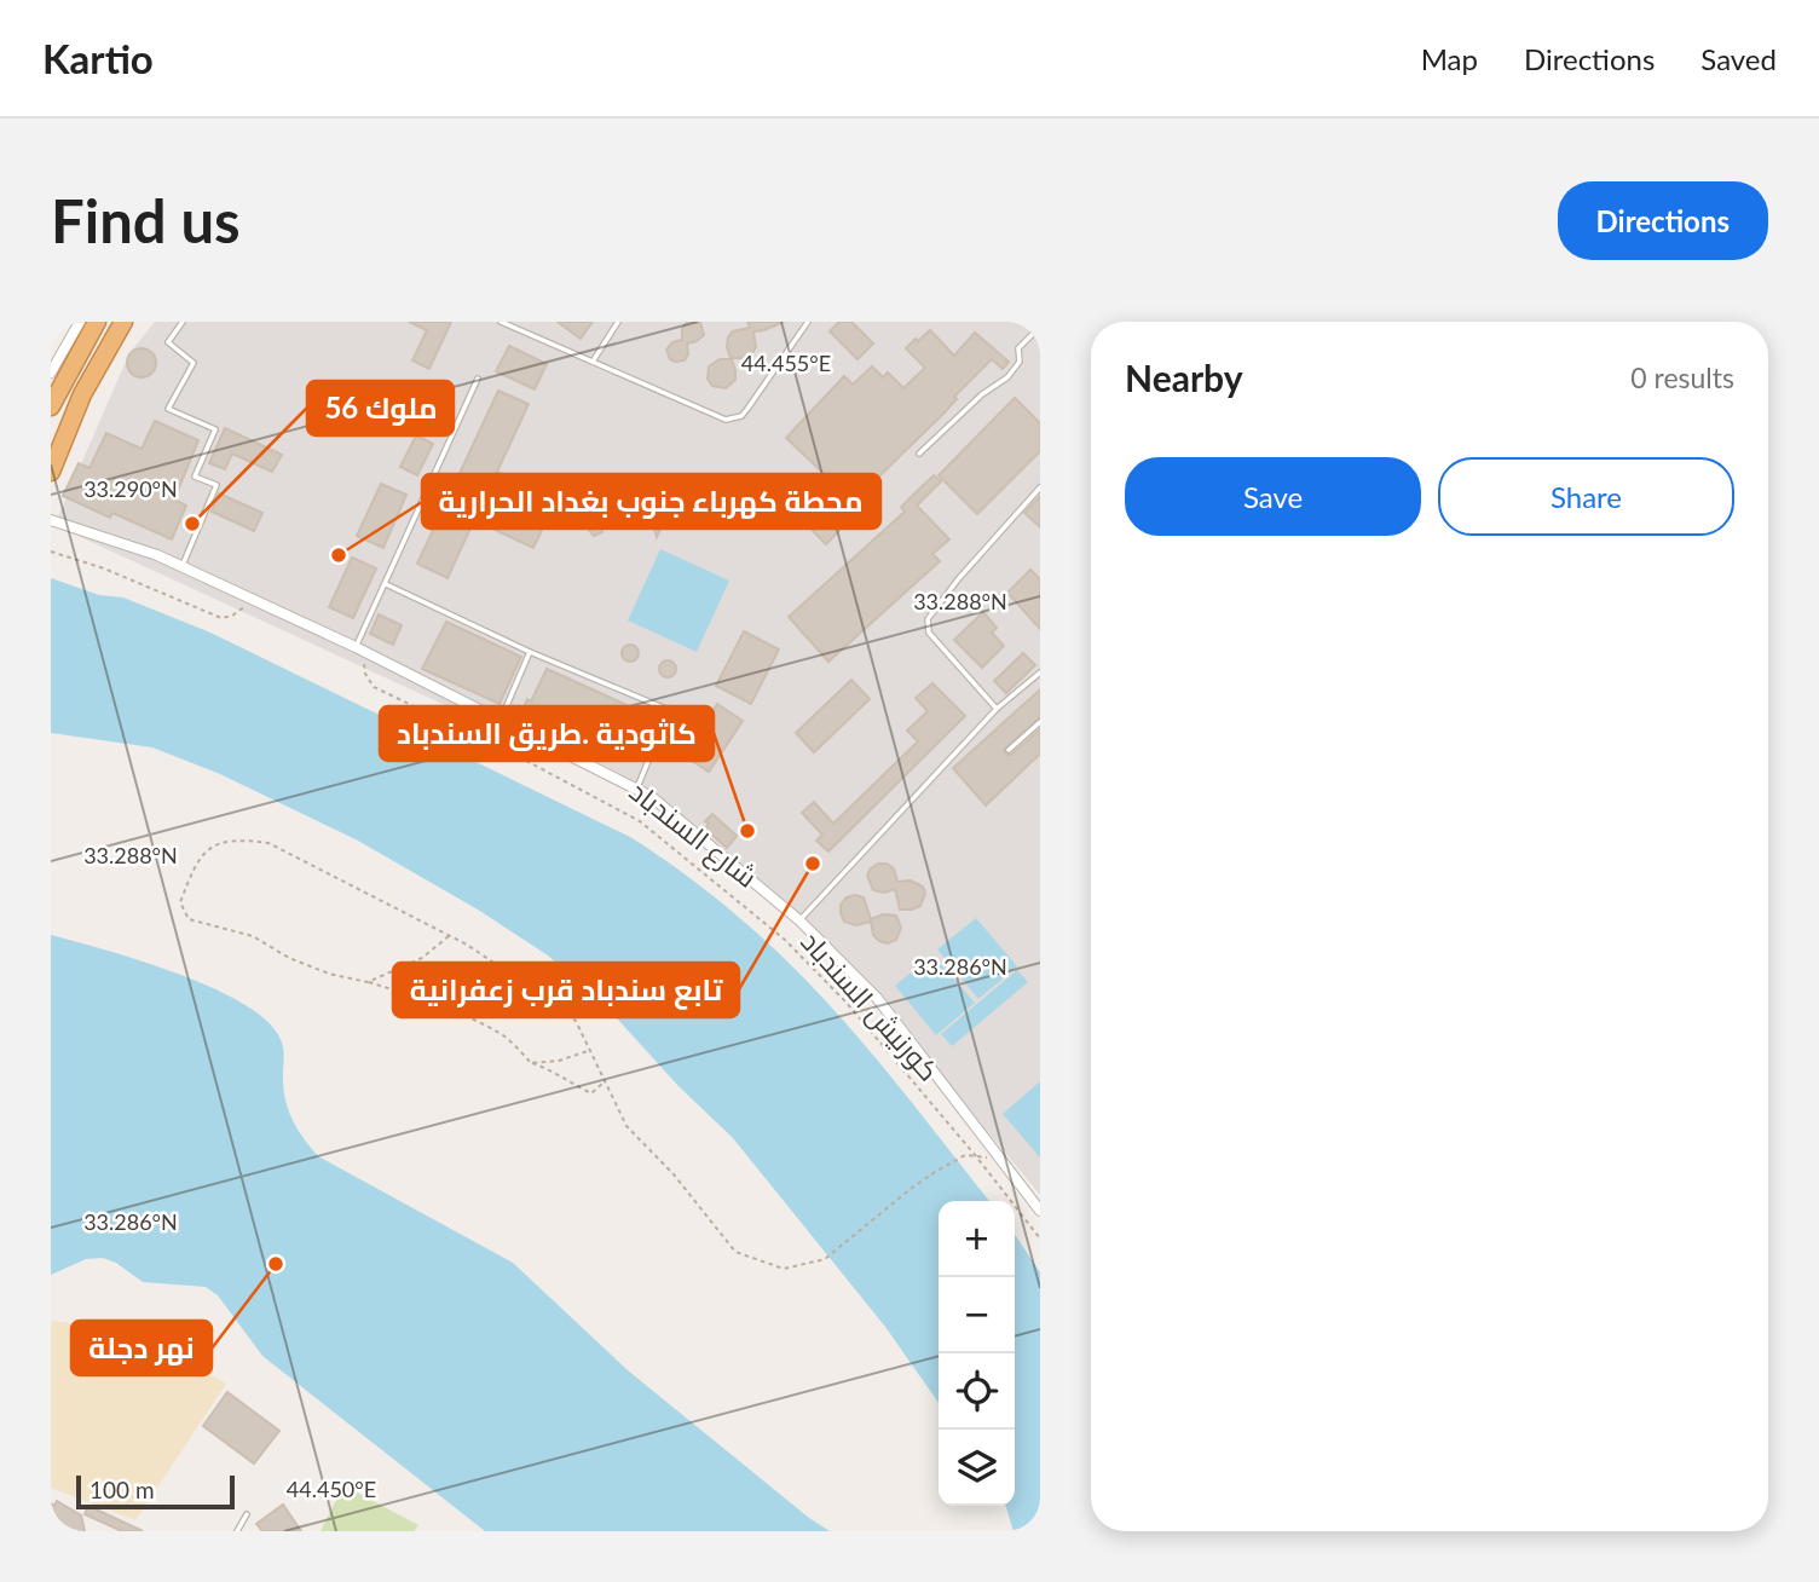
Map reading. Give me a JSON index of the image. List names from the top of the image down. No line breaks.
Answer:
{"streets":{"street":["شارع السندباد"],"path":["كورنيش السندباد"]},"crossings":[["شارع السندباد","كورنيش السندباد"]],"places":["ملوك 56","محطة كهرباء جنوب بغداد الحرارية","كاثودية .طريق السندباد","تابع سندباد قرب زعفرانية","نهر دجلة"],"scale_bar":"100 m","page":{"header":"Kartio","nav":["Map","Directions","Saved"],"buttons":["Directions",["Save","Share"]],"title":"Find us","heading":["Nearby","0 results"],"map_buttons":["+","−"],"scale":"100 m"},"coordinates":["44.455°E","33.290°N","33.288°N","33.286°N","44.450°E"]}
